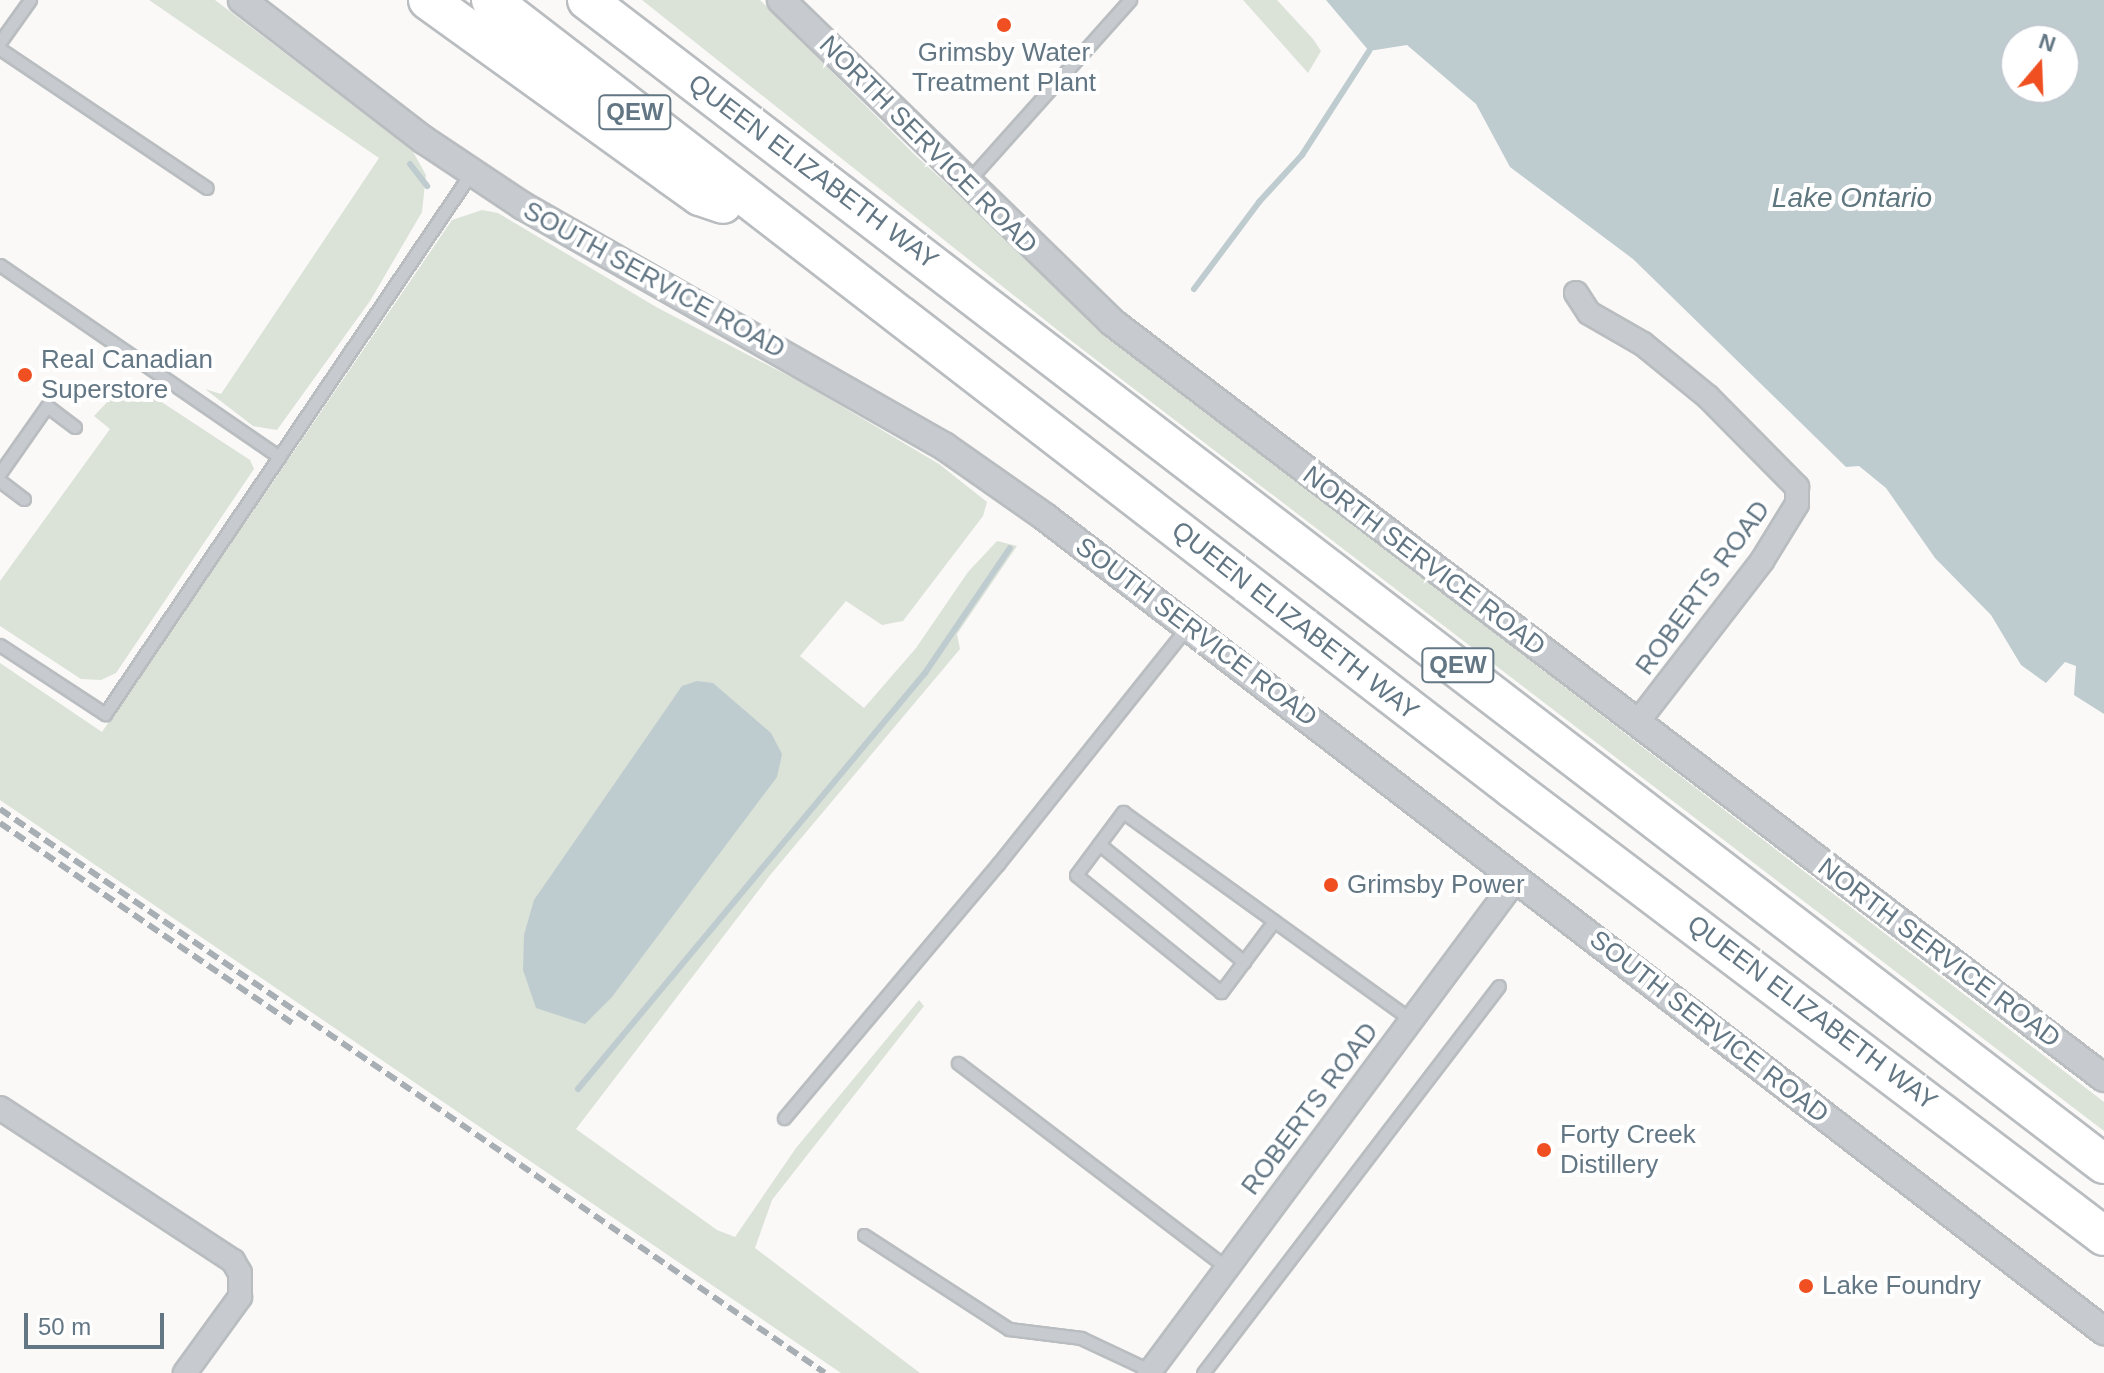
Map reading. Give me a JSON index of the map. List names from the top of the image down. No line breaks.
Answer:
{"streets":{"highway":["QEW","QUEEN ELIZABETH WAY"],"street":["NORTH SERVICE ROAD","SOUTH SERVICE ROAD","ROBERTS ROAD"]},"crossings":[["NORTH SERVICE ROAD","ROBERTS ROAD"],["SOUTH SERVICE ROAD","ROBERTS ROAD"]],"water":["Lake Ontario"],"places":["Grimsby Water Treatment Plant","Real Canadian Superstore","Grimsby Power","Forty Creek Distillery","Lake Foundry"],"scale_bar":"50 m","north":"top"}
